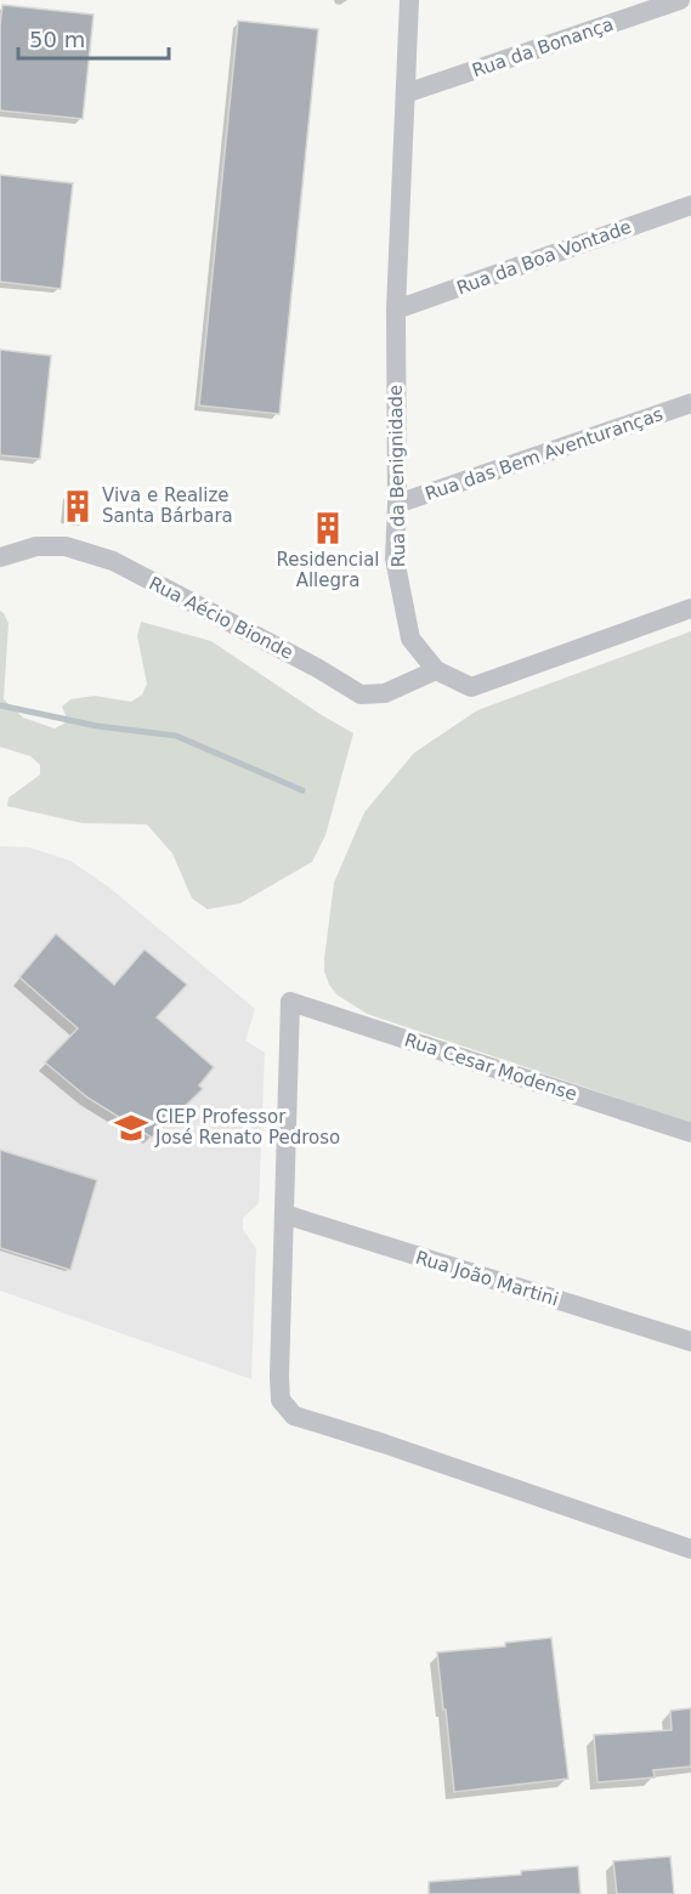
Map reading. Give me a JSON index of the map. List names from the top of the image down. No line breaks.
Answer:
{"streets":{"street":["Rua da Bonança","Rua da Boa Vontade","Rua das Bem Aventuranças","Rua da Benignidade","Rua Aécio Bionde","Rua Cesar Modense","Rua João Martini"]},"crossings":[["Rua da Bonança","Rua da Benignidade"],["Rua da Boa Vontade","Rua da Benignidade"],["Rua das Bem Aventuranças","Rua da Benignidade"],["Rua da Benignidade","Rua Aécio Bionde"],["Rua Cesar Modense","Rua João Martini"]],"places":{"building":["Viva e Realize Santa Bárbara","Residencial Allegra"],"school or university":["CIEP Professor José Renato Pedroso"]},"scale_bar":"50 m"}
